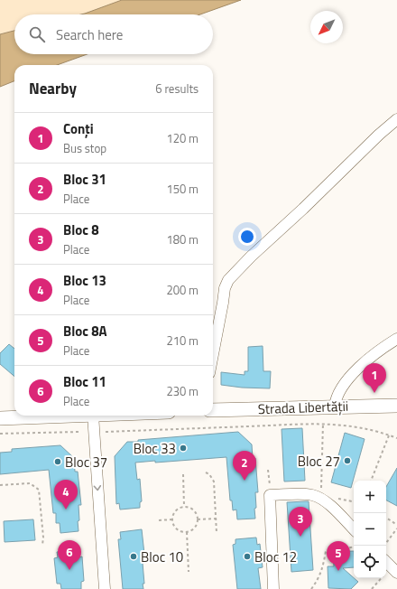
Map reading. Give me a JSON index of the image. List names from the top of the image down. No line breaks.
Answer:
{"streets":{"main road":["Strada Libertății"]},"places":["Bloc 33","Bloc 27","Bloc 37","Bloc 10","Bloc 12"],"north":"bottom left","page":{"search":"Search here","heading":["Nearby","6 results"],"list":[{"mark":"1","name":"Conți","note":"Bus stop","value":"120 m"},{"mark":"2","name":"Bloc 31","note":"Place","value":"150 m"},{"mark":"3","name":"Bloc 8","note":"Place","value":"180 m"},{"mark":"4","name":"Bloc 13","note":"Place","value":"200 m"},{"mark":"5","name":"Bloc 8A","note":"Place","value":"210 m"},{"mark":"6","name":"Bloc 11","note":"Place","value":"230 m"}],"pins":["1","2","4","3","6","5"],"map_buttons":["+","−"]}}
